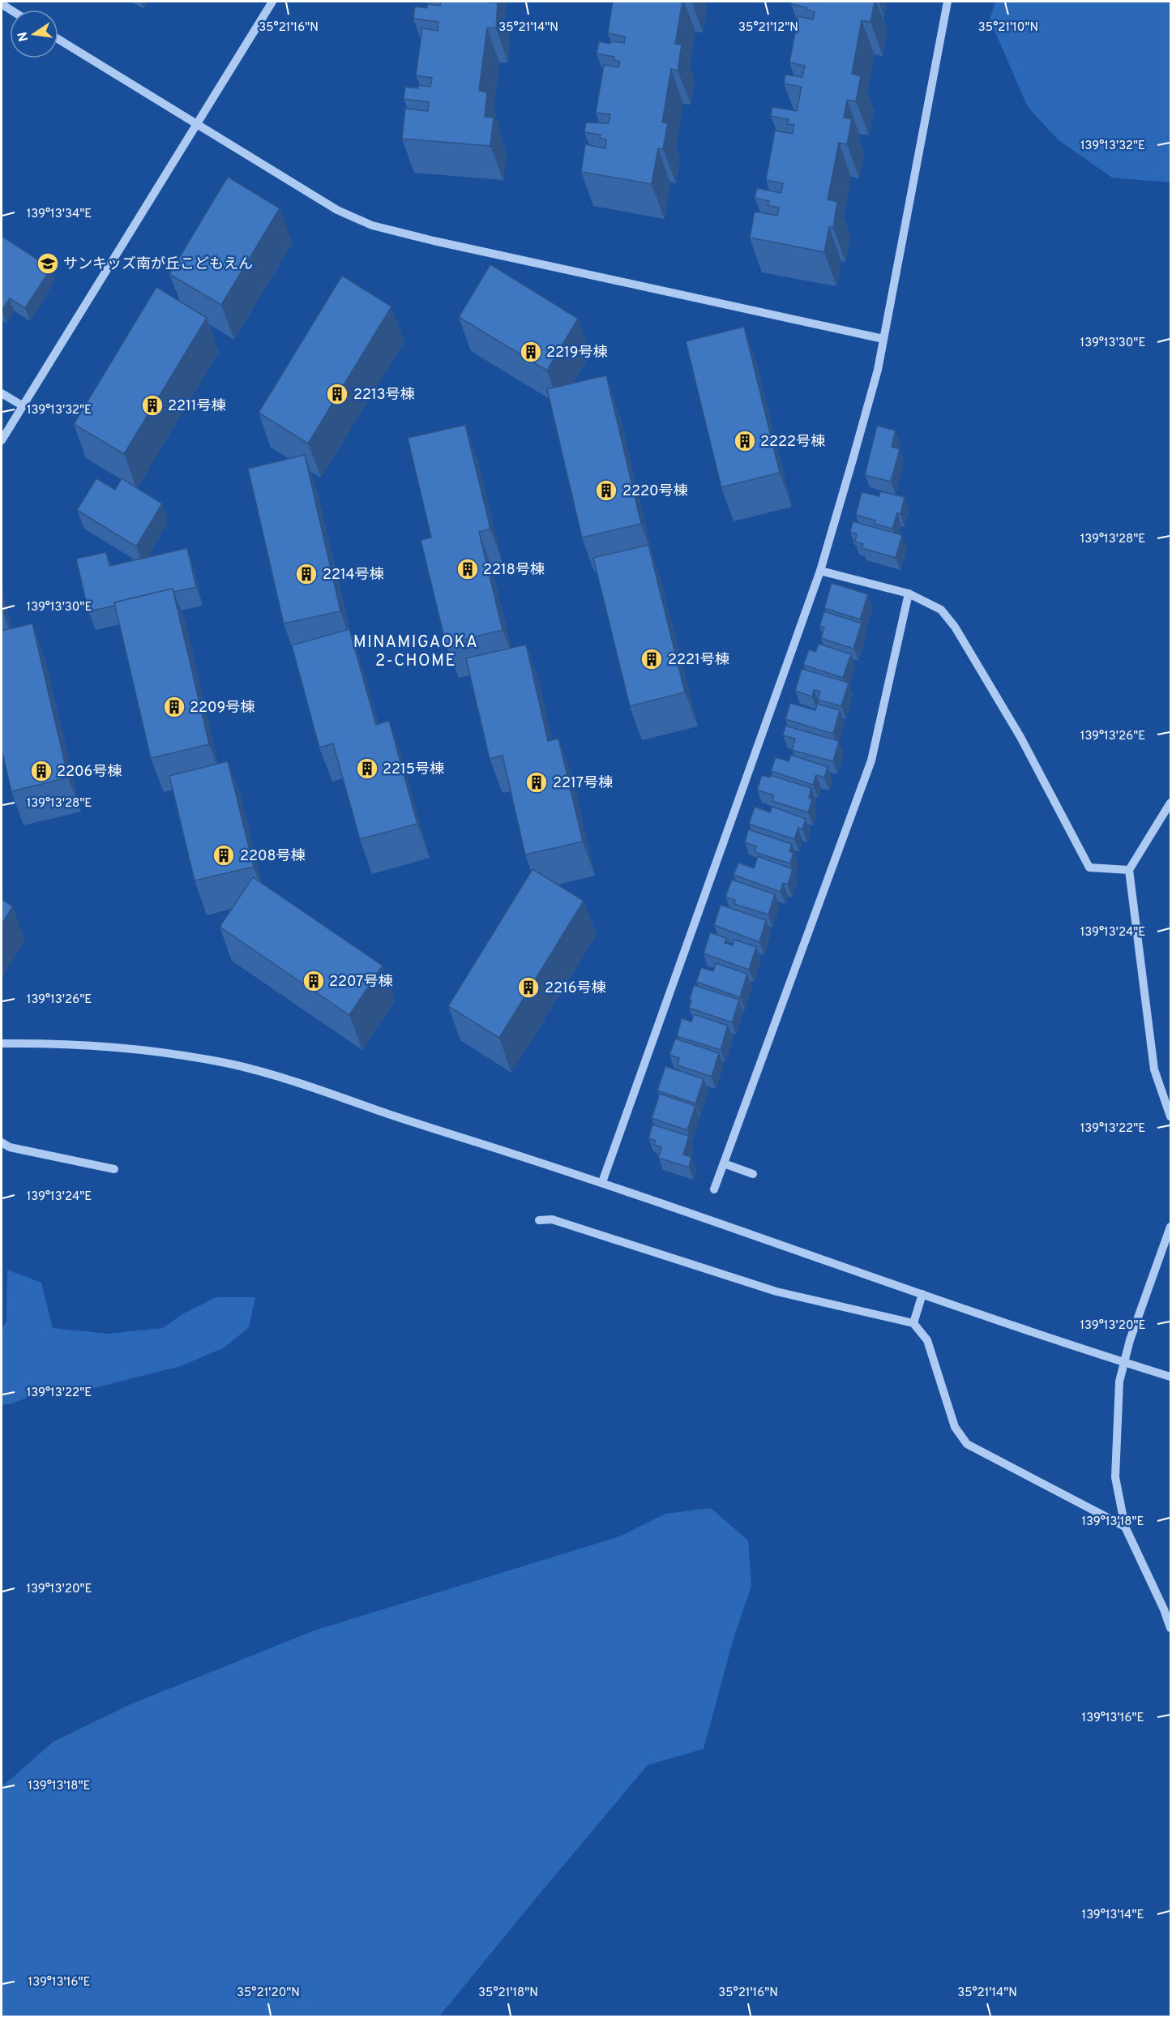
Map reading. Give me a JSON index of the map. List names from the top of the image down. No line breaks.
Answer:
{"districts":["MINAMIGAOKA 2-CHOME"],"places":{"school or university":["サンキッズ南が丘こどもえん"],"building":["2219号棟","2213号棟","2211号棟","2222号棟","2220号棟","2218号棟","2214号棟","2221号棟","2209号棟","2215号棟","2206号棟","2217号棟","2208号棟","2207号棟","2216号棟"]},"north":"left","coordinates":["35°21'16\"N","35°21'14\"N","35°21'12\"N","35°21'10\"N","139°13'32\"E","139°13'34\"E","139°13'30\"E","139°13'28\"E","139°13'26\"E","139°13'24\"E","139°13'22\"E","139°13'20\"E","139°13'18\"E","139°13'16\"E","139°13'14\"E","35°21'20\"N","35°21'18\"N"]}
